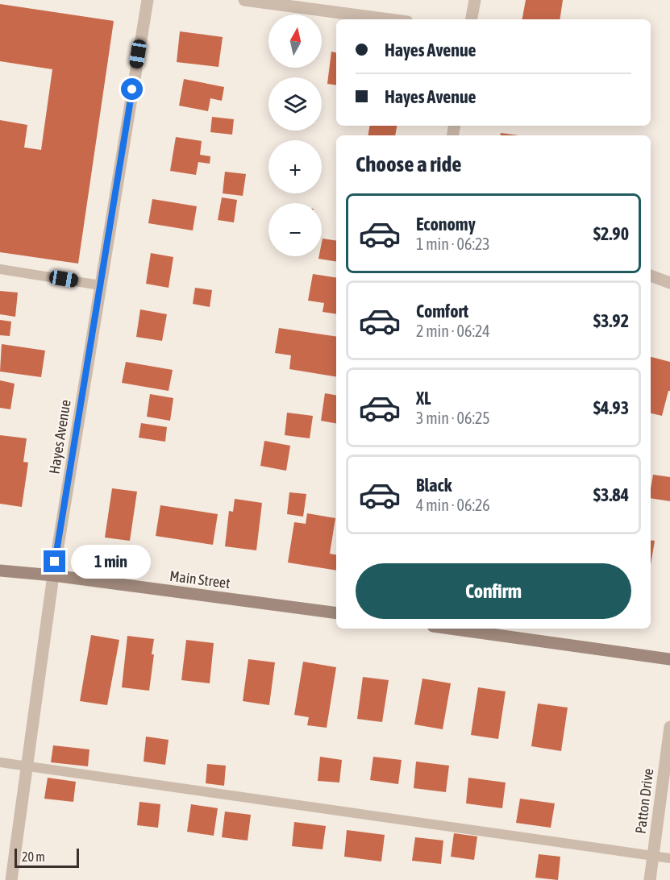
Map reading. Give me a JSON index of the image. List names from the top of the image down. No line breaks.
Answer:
{"streets":{"main road":["Main Street"],"street":["Hayes Avenue","Patton Drive"]},"crossings":[["Hayes Avenue","Main Street"]],"scale_bar":"20 m","north":"top","page":{"map_buttons":["+","−"],"banner":["Hayes Avenue","Hayes Avenue"],"heading":"Choose a ride","list":[{"name":"Economy","note":"1 min · 06:23","value":"$2.90"},{"name":"Comfort","note":"2 min · 06:24","value":"$3.92"},{"name":"XL","note":"3 min · 06:25","value":"$4.93"},{"name":"Black","note":"4 min · 06:26","value":"$3.84"}],"bubble":"1 min","buttons":"Confirm","scale":"20 m"}}
